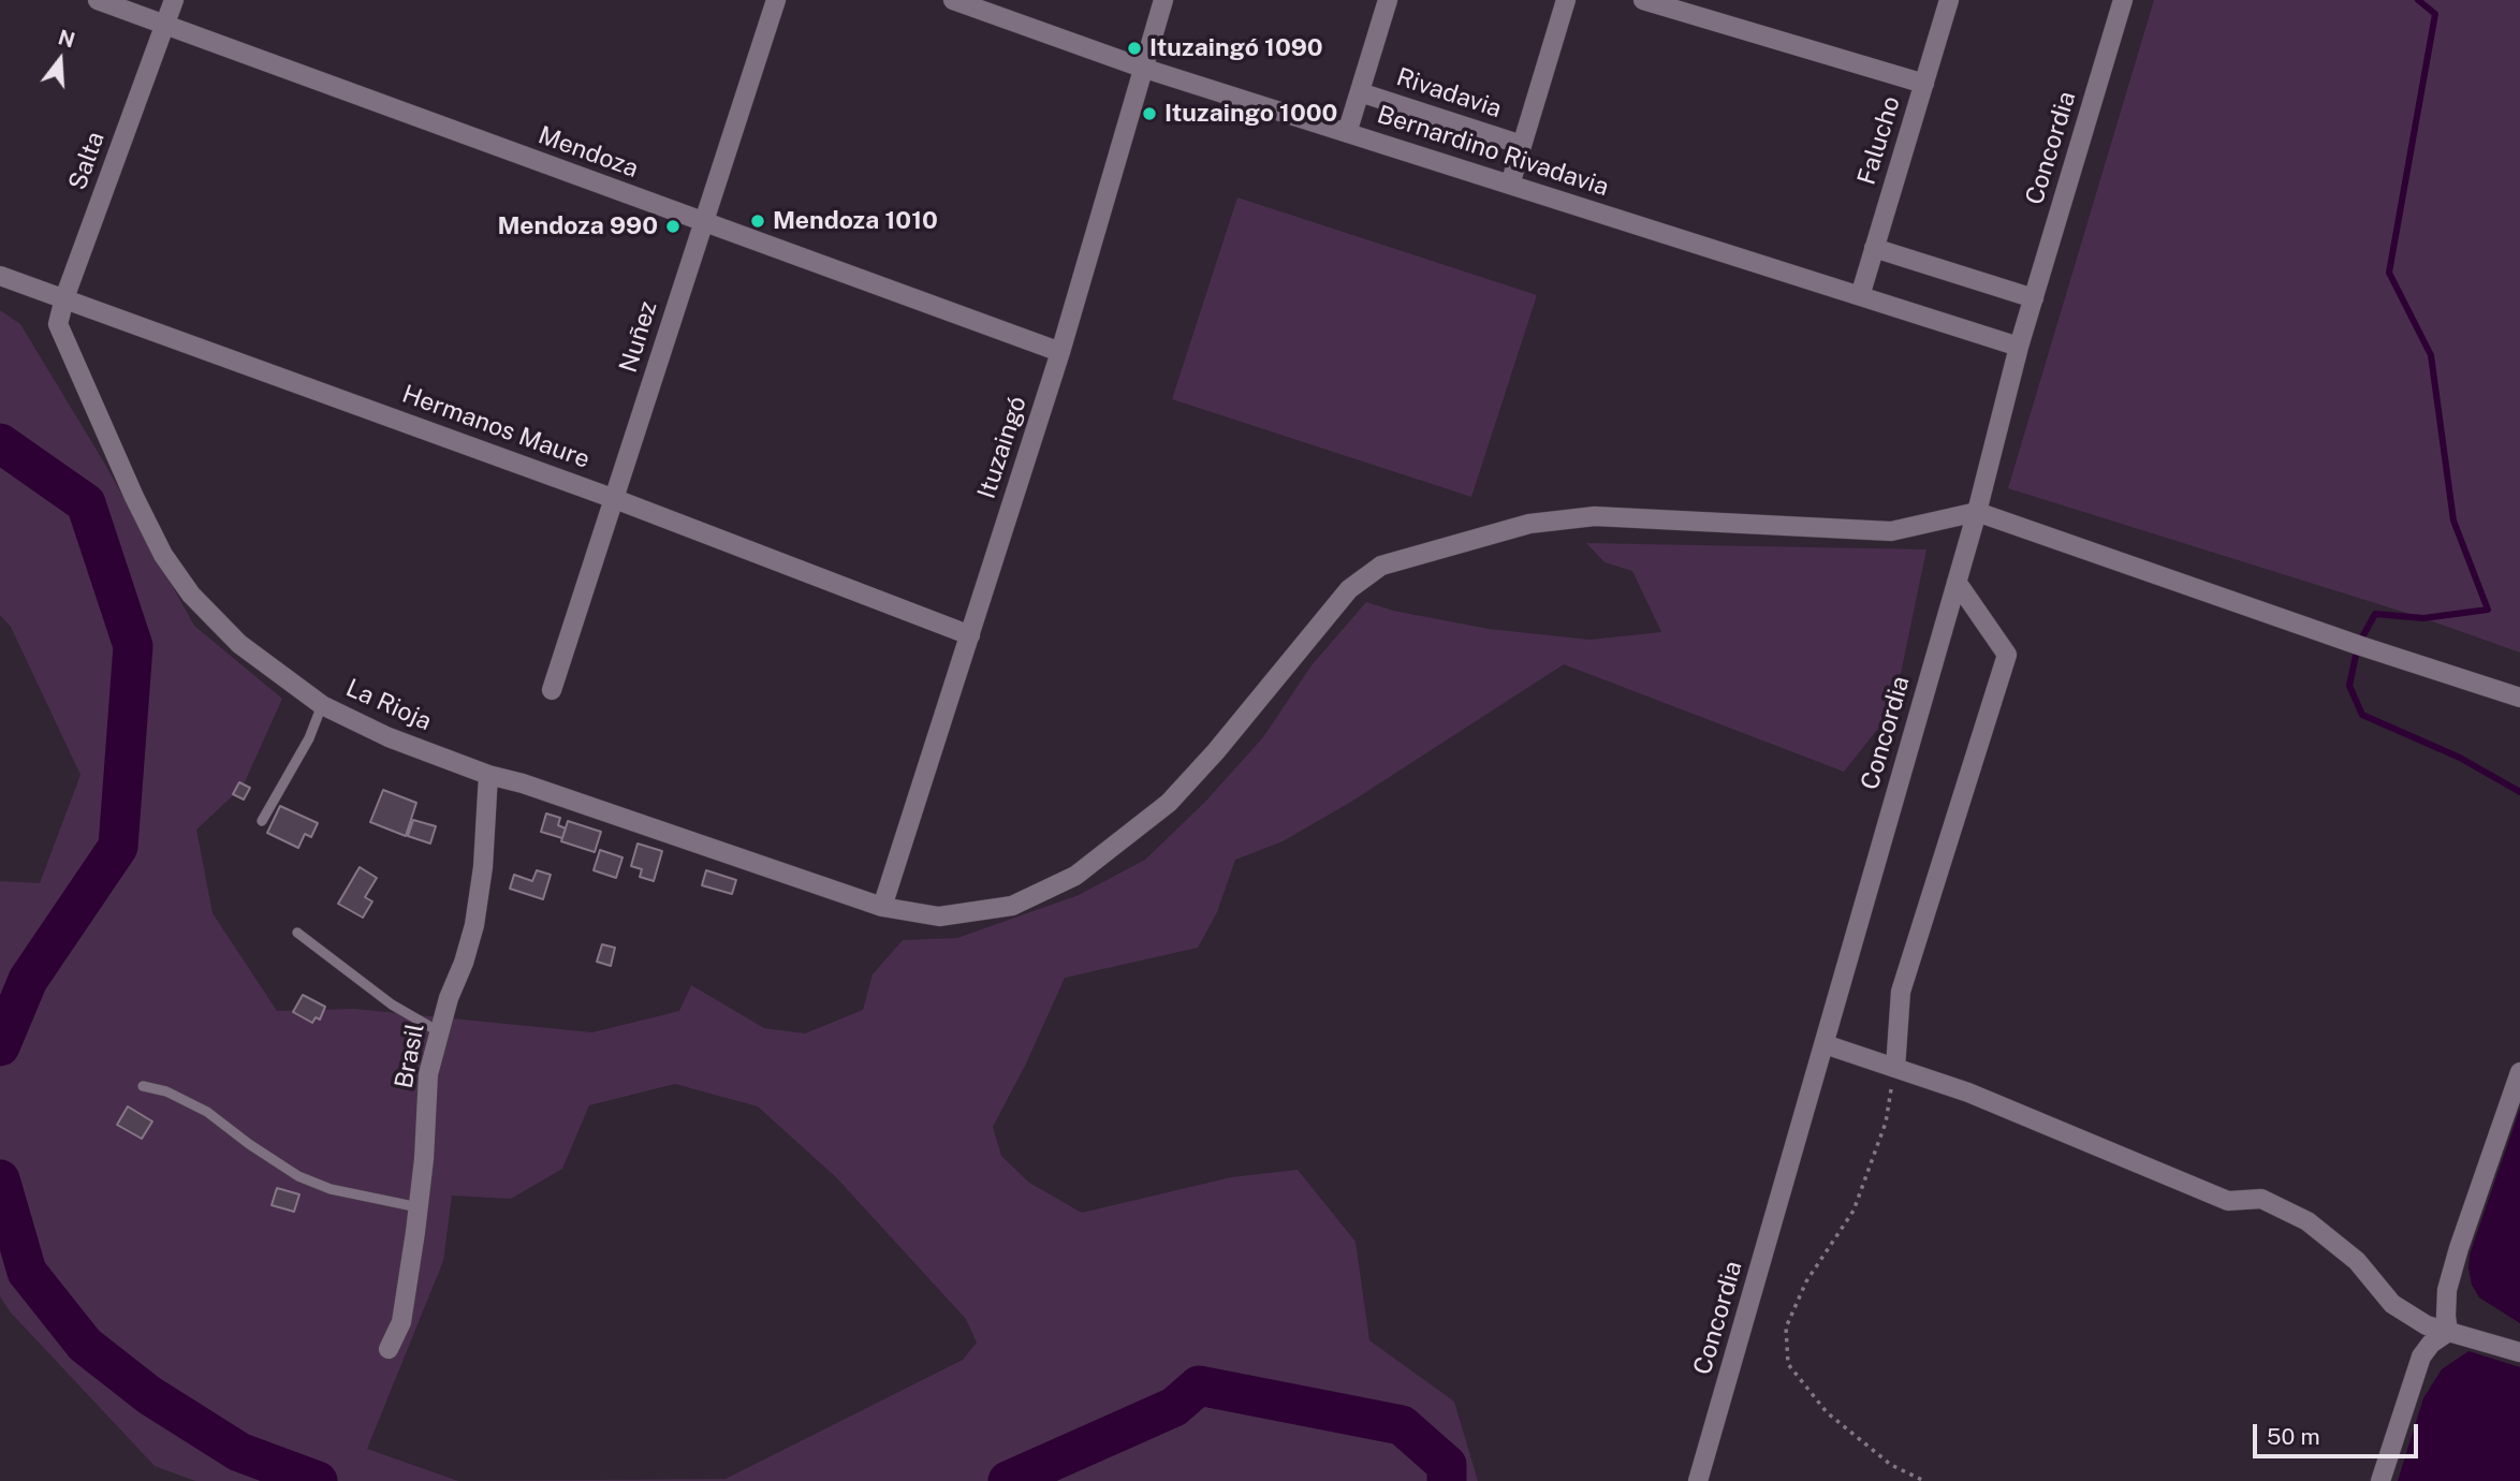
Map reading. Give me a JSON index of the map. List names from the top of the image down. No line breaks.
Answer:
{"streets":{"street":["Rivadavia","Falucho","Concordia","Bernardino Rivadavia","Mendoza","Salta","Nuñez","Hermanos Maure","Ituzaingó","La Rioja","Brasil"]},"crossings":[["Falucho","Bernardino Rivadavia"],["Concordia","Bernardino Rivadavia"],["Concordia","La Rioja"],["Bernardino Rivadavia","Ituzaingó"],["Mendoza","Salta"],["Mendoza","Nuñez"],["Mendoza","Ituzaingó"],["Salta","Hermanos Maure"],["Nuñez","Hermanos Maure"],["Hermanos Maure","Ituzaingó"],["Hermanos Maure","La Rioja"],["Ituzaingó","La Rioja"],["La Rioja","Brasil"]],"places":["Ituzaingó 1090","Ituzaingo 1000","Mendoza 1010","Mendoza 990"],"scale_bar":"50 m","north":"top"}
